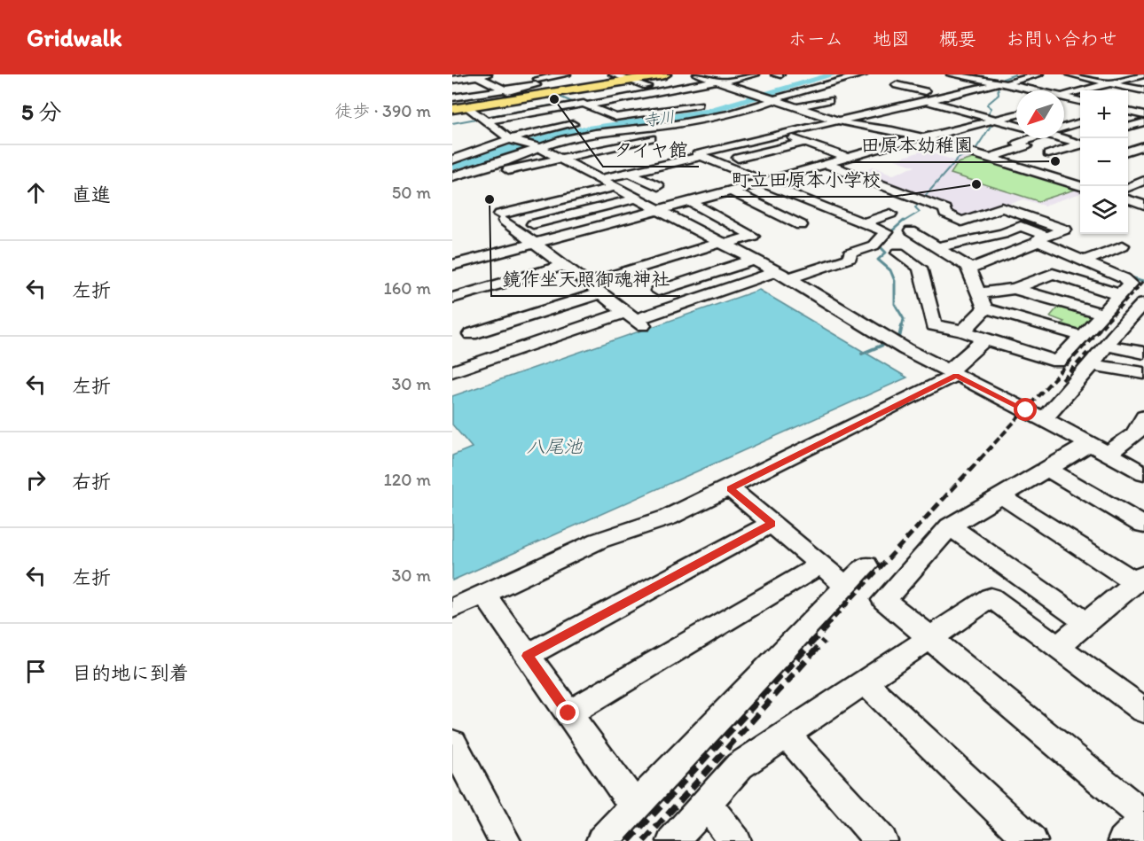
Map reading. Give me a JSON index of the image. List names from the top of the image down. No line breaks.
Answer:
{"water":["寺川","八尾池"],"places":["タイヤ館","田原本幼稚園","町立田原本小学校","鏡作坐天照御魂神社"],"north":"bottom left","page":{"header":"Gridwalk","nav":["ホーム","地図","概要","お問い合わせ"],"heading":["5 分","徒歩 · 390 m"],"map_buttons":["+","−"],"list":[["直進","50 m"],["左折","160 m"],["左折","30 m"],["右折","120 m"],["左折","30 m"],"目的地に到着"]}}
